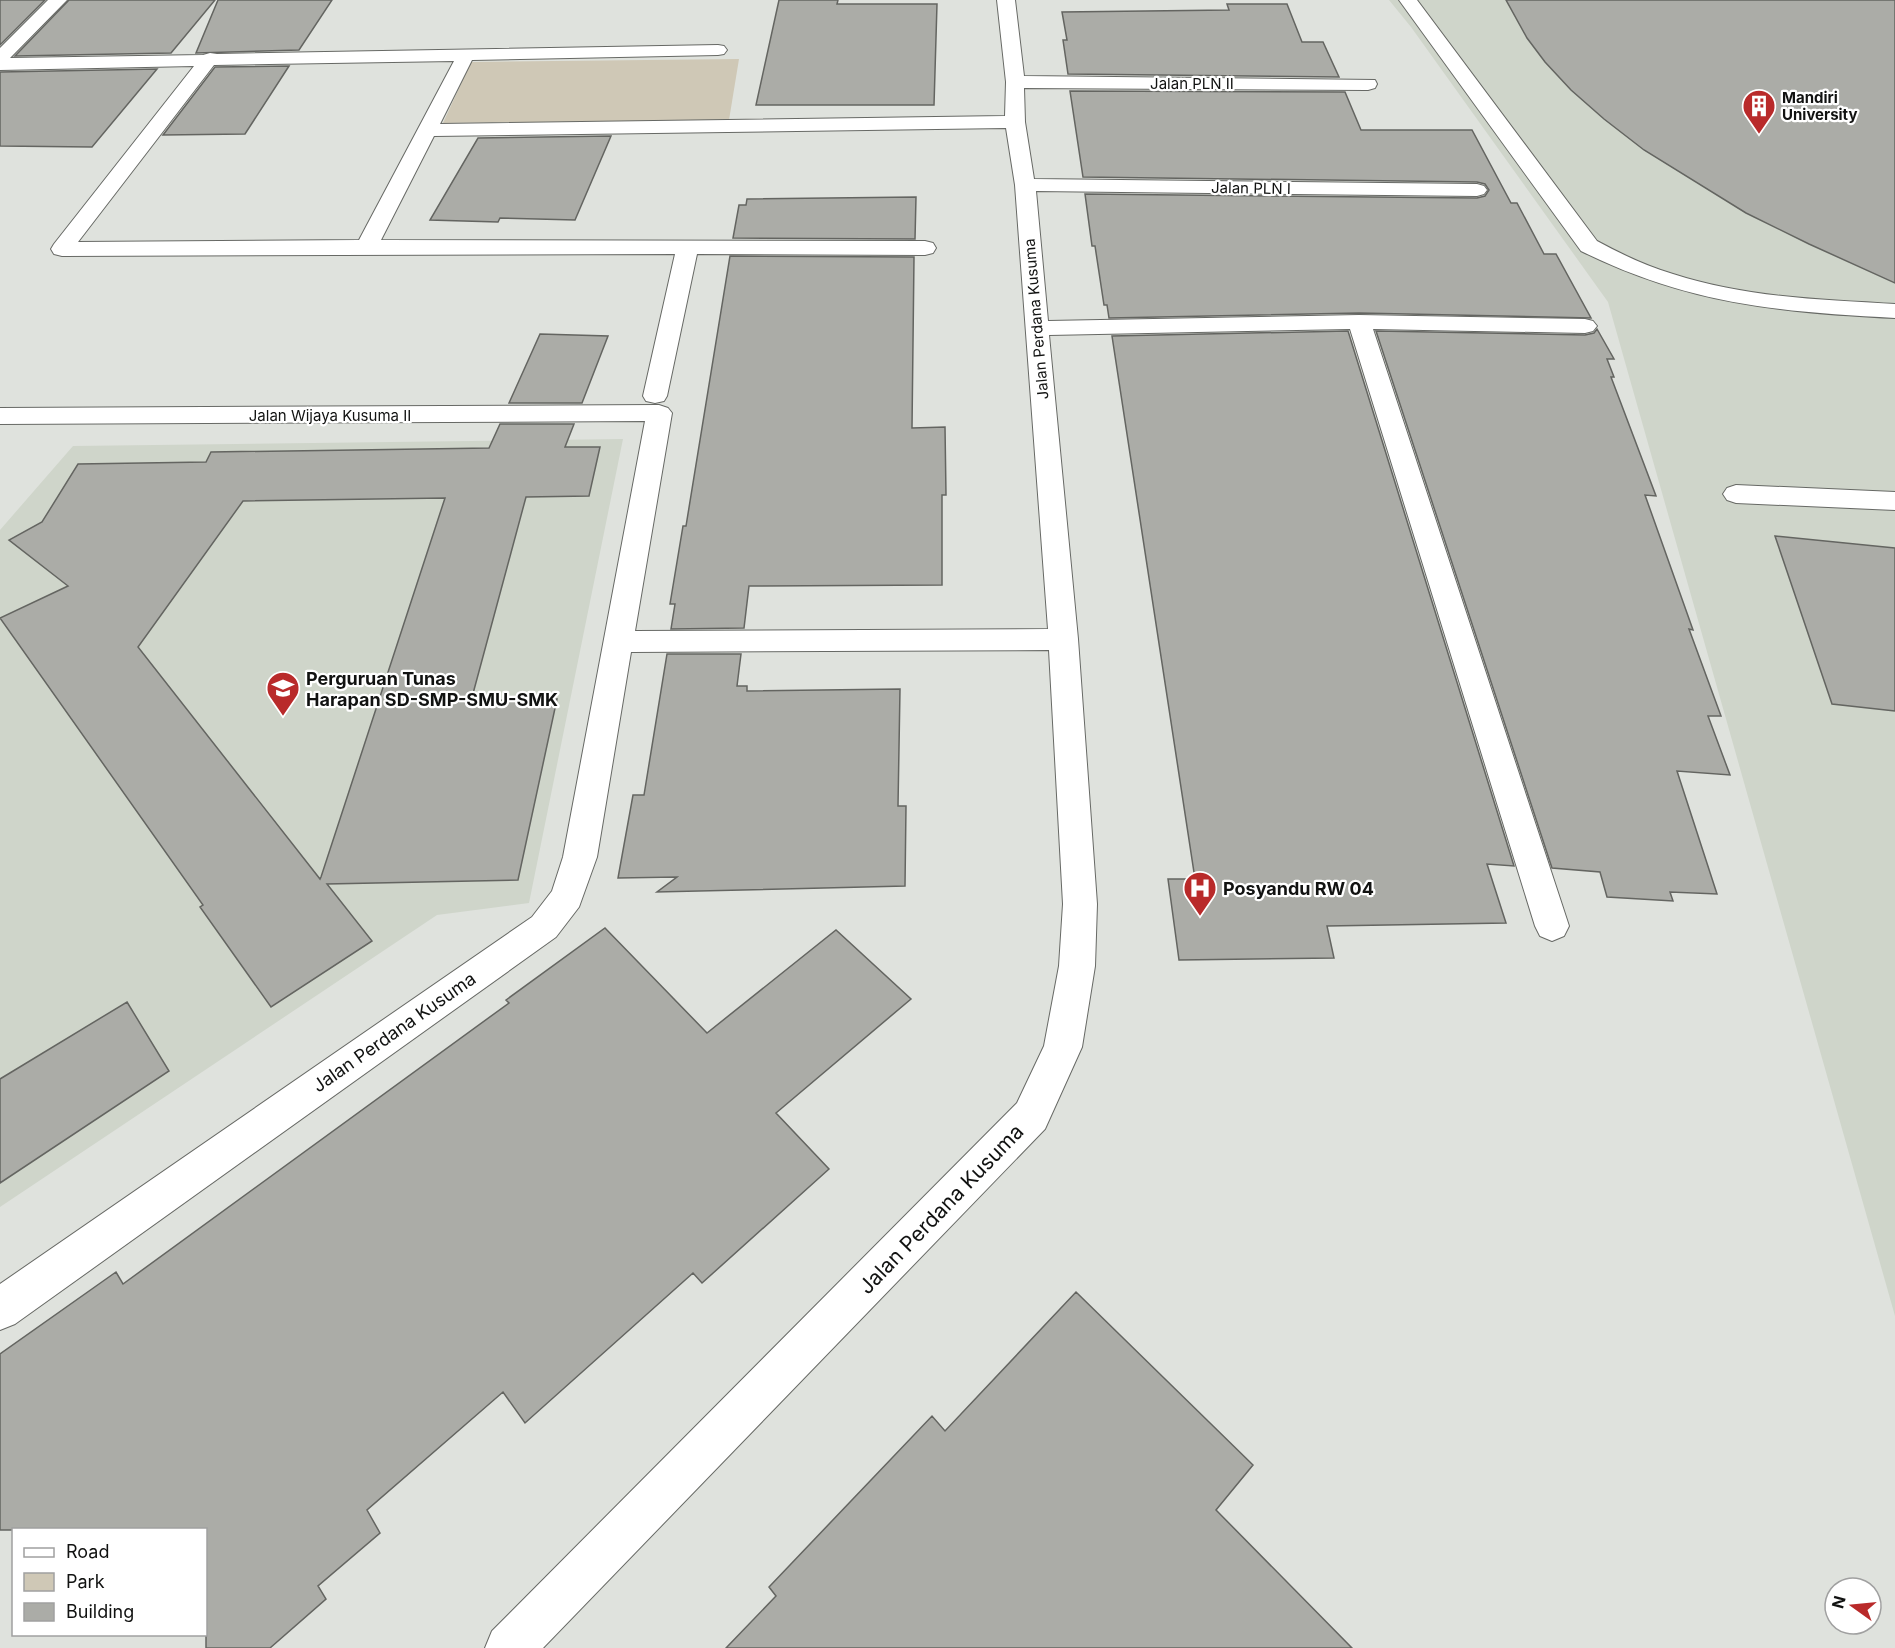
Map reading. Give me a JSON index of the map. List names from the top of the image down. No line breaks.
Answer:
{"streets":{"street":["Jalan PLN II","Jalan PLN I","Jalan Perdana Kusuma","Jalan Wijaya Kusuma II"]},"crossings":[["Jalan PLN II","Jalan Perdana Kusuma"],["Jalan PLN I","Jalan Perdana Kusuma"],["Jalan Perdana Kusuma","Jalan Wijaya Kusuma II"]],"places":{"building":["Mandiri University"],"school or university":["Perguruan Tunas Harapan SD-SMP-SMU-SMK"],"hospital":["Posyandu RW 04"]},"legend":["Road","Park","Building"],"north":"left"}
